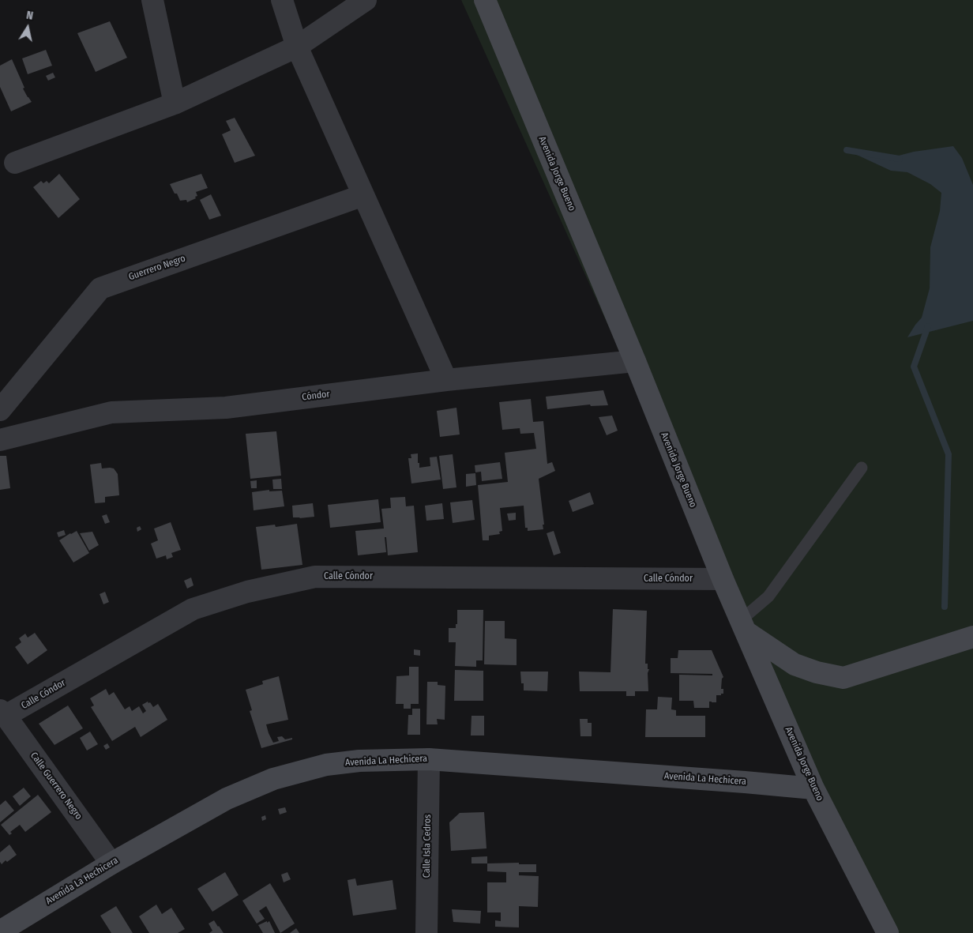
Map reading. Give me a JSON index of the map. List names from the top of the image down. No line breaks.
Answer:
{"streets":{"street":["Avenida Jorge Bueno","Guerrero Negro","Cóndor","Calle Cóndor","Avenida La Hechicera","Calle Guerrero Negro","Calle Isla Cedros"]},"crossings":[["Avenida Jorge Bueno","Cóndor"],["Avenida Jorge Bueno","Calle Cóndor"],["Avenida Jorge Bueno","Avenida La Hechicera"],["Calle Cóndor","Calle Guerrero Negro"],["Avenida La Hechicera","Calle Guerrero Negro"],["Avenida La Hechicera","Calle Isla Cedros"]],"north":"top"}
